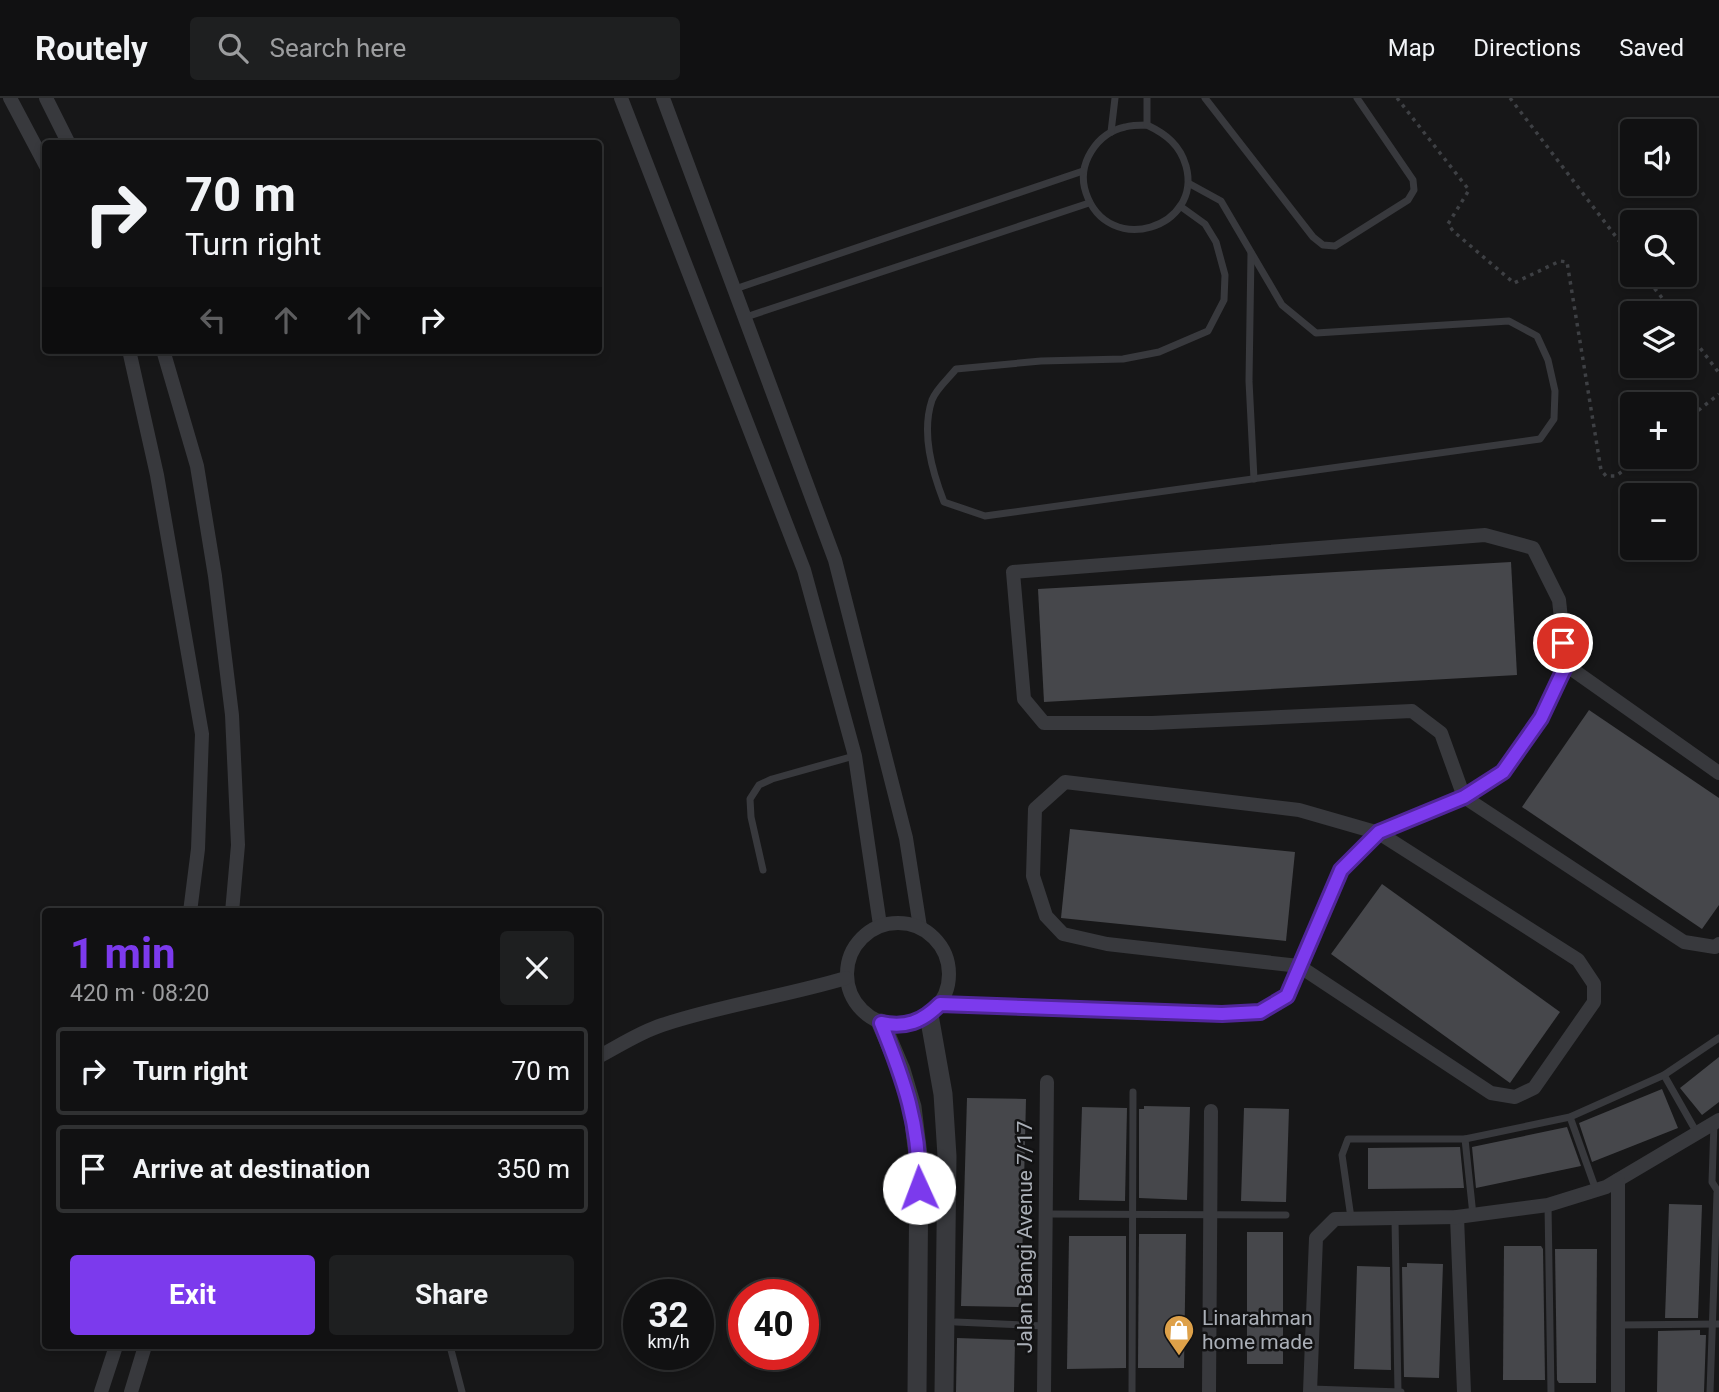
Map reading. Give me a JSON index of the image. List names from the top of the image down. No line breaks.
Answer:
{"streets":{"street":["Jalan Bangi Avenue 7/17"]},"places":{"shop":["Linarahman home made"]},"page":{"header":"Routely","search":"Search here","nav":["Map","Directions","Saved"],"map_buttons":["+","−"],"turn":["70 m","Turn right"],"heading":["1 min","420 m · 08:20"],"list":[{"name":"Turn right","value":"70 m"},{"name":"Arrive at destination","value":"350 m"}],"buttons":["Exit","Share"],"speed":"32 km/h","limit":"40"}}
